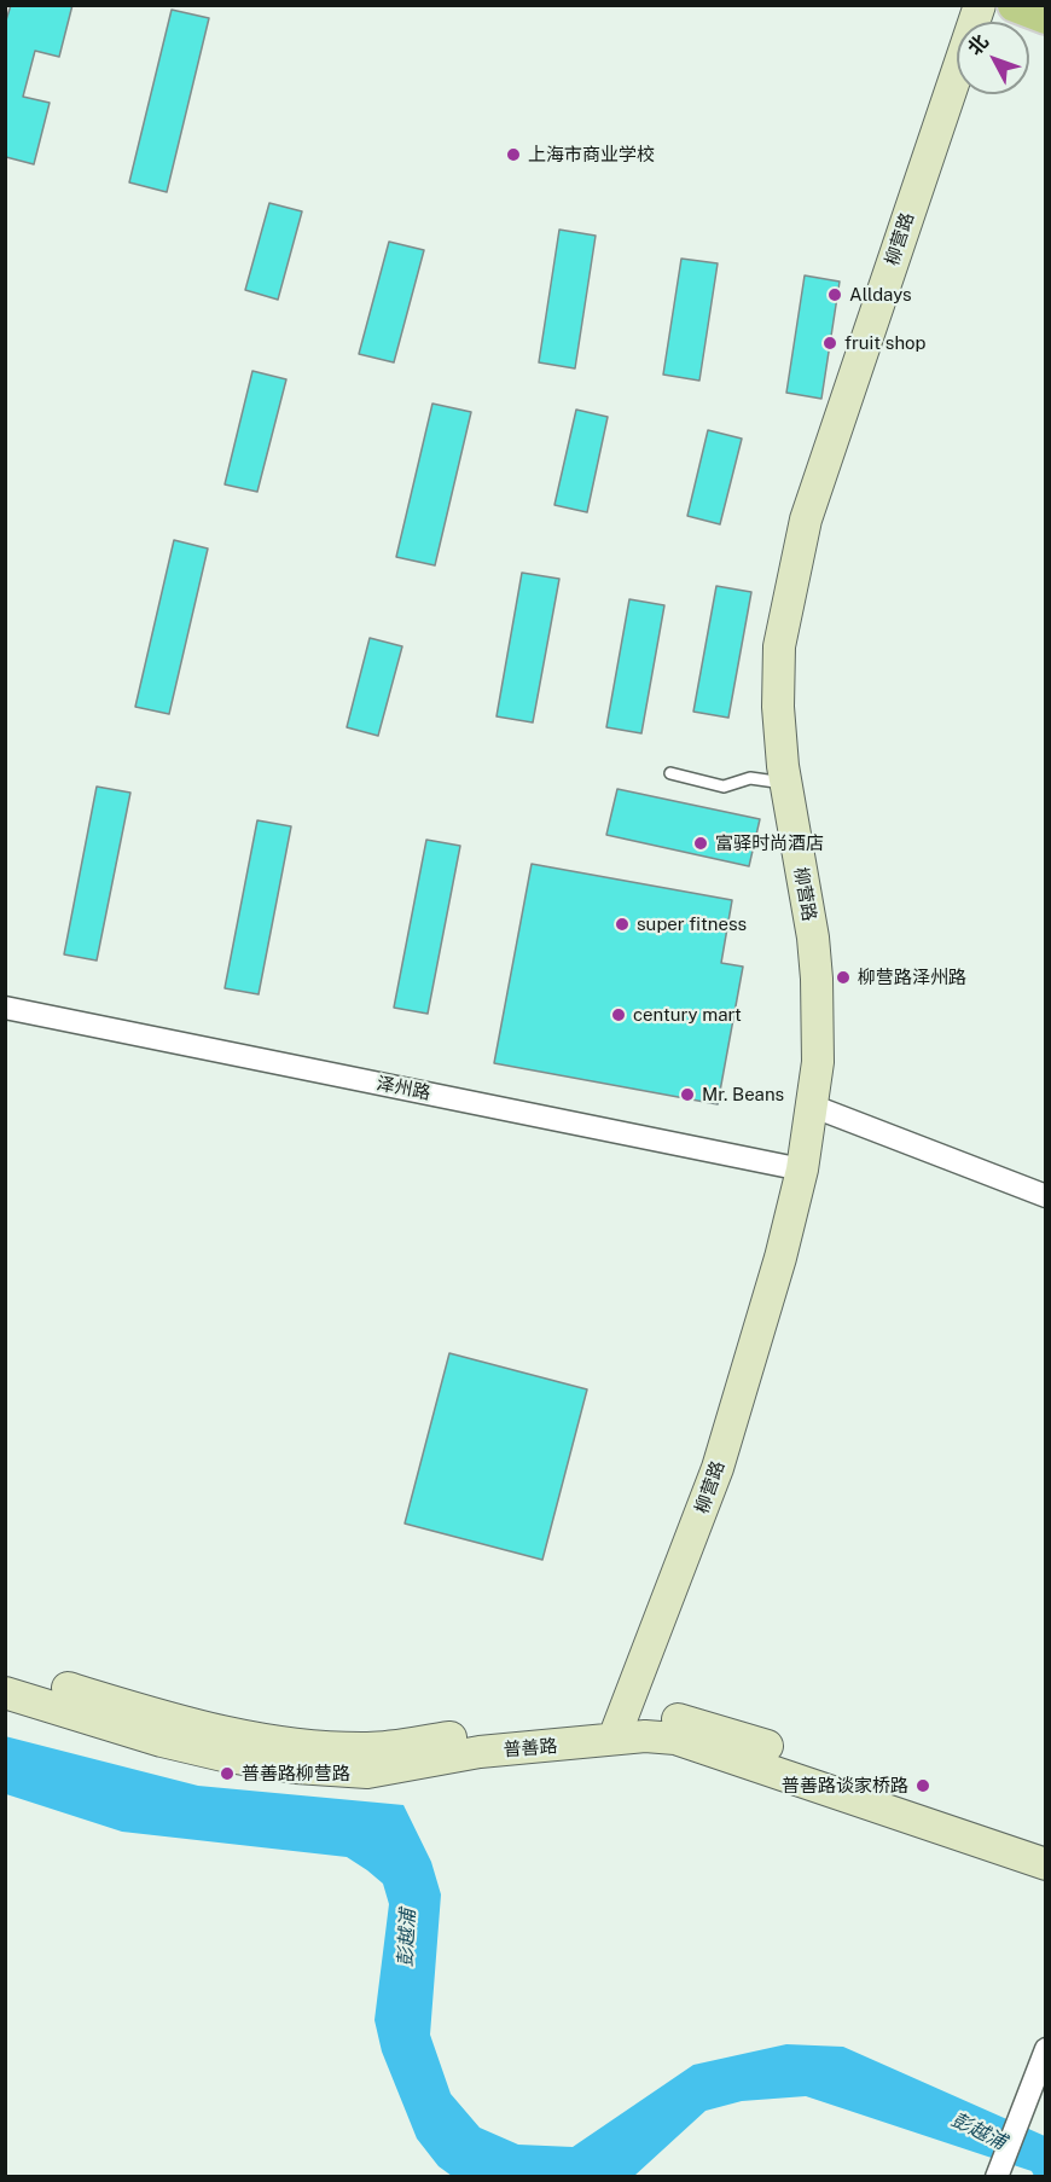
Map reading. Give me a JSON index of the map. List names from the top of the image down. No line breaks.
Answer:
{"streets":{"main road":["柳营路","普善路"],"street":["泽州路"]},"crossings":[["柳营路","泽州路"],["柳营路","普善路"]],"water":["彭越浦"],"places":["上海市商业学校","Alldays","fruit shop","富驿时尚酒店","super fitness","柳营路泽州路","century mart","Mr. Beans","普善路柳营路","普善路谈家桥路"],"north":"top left"}
